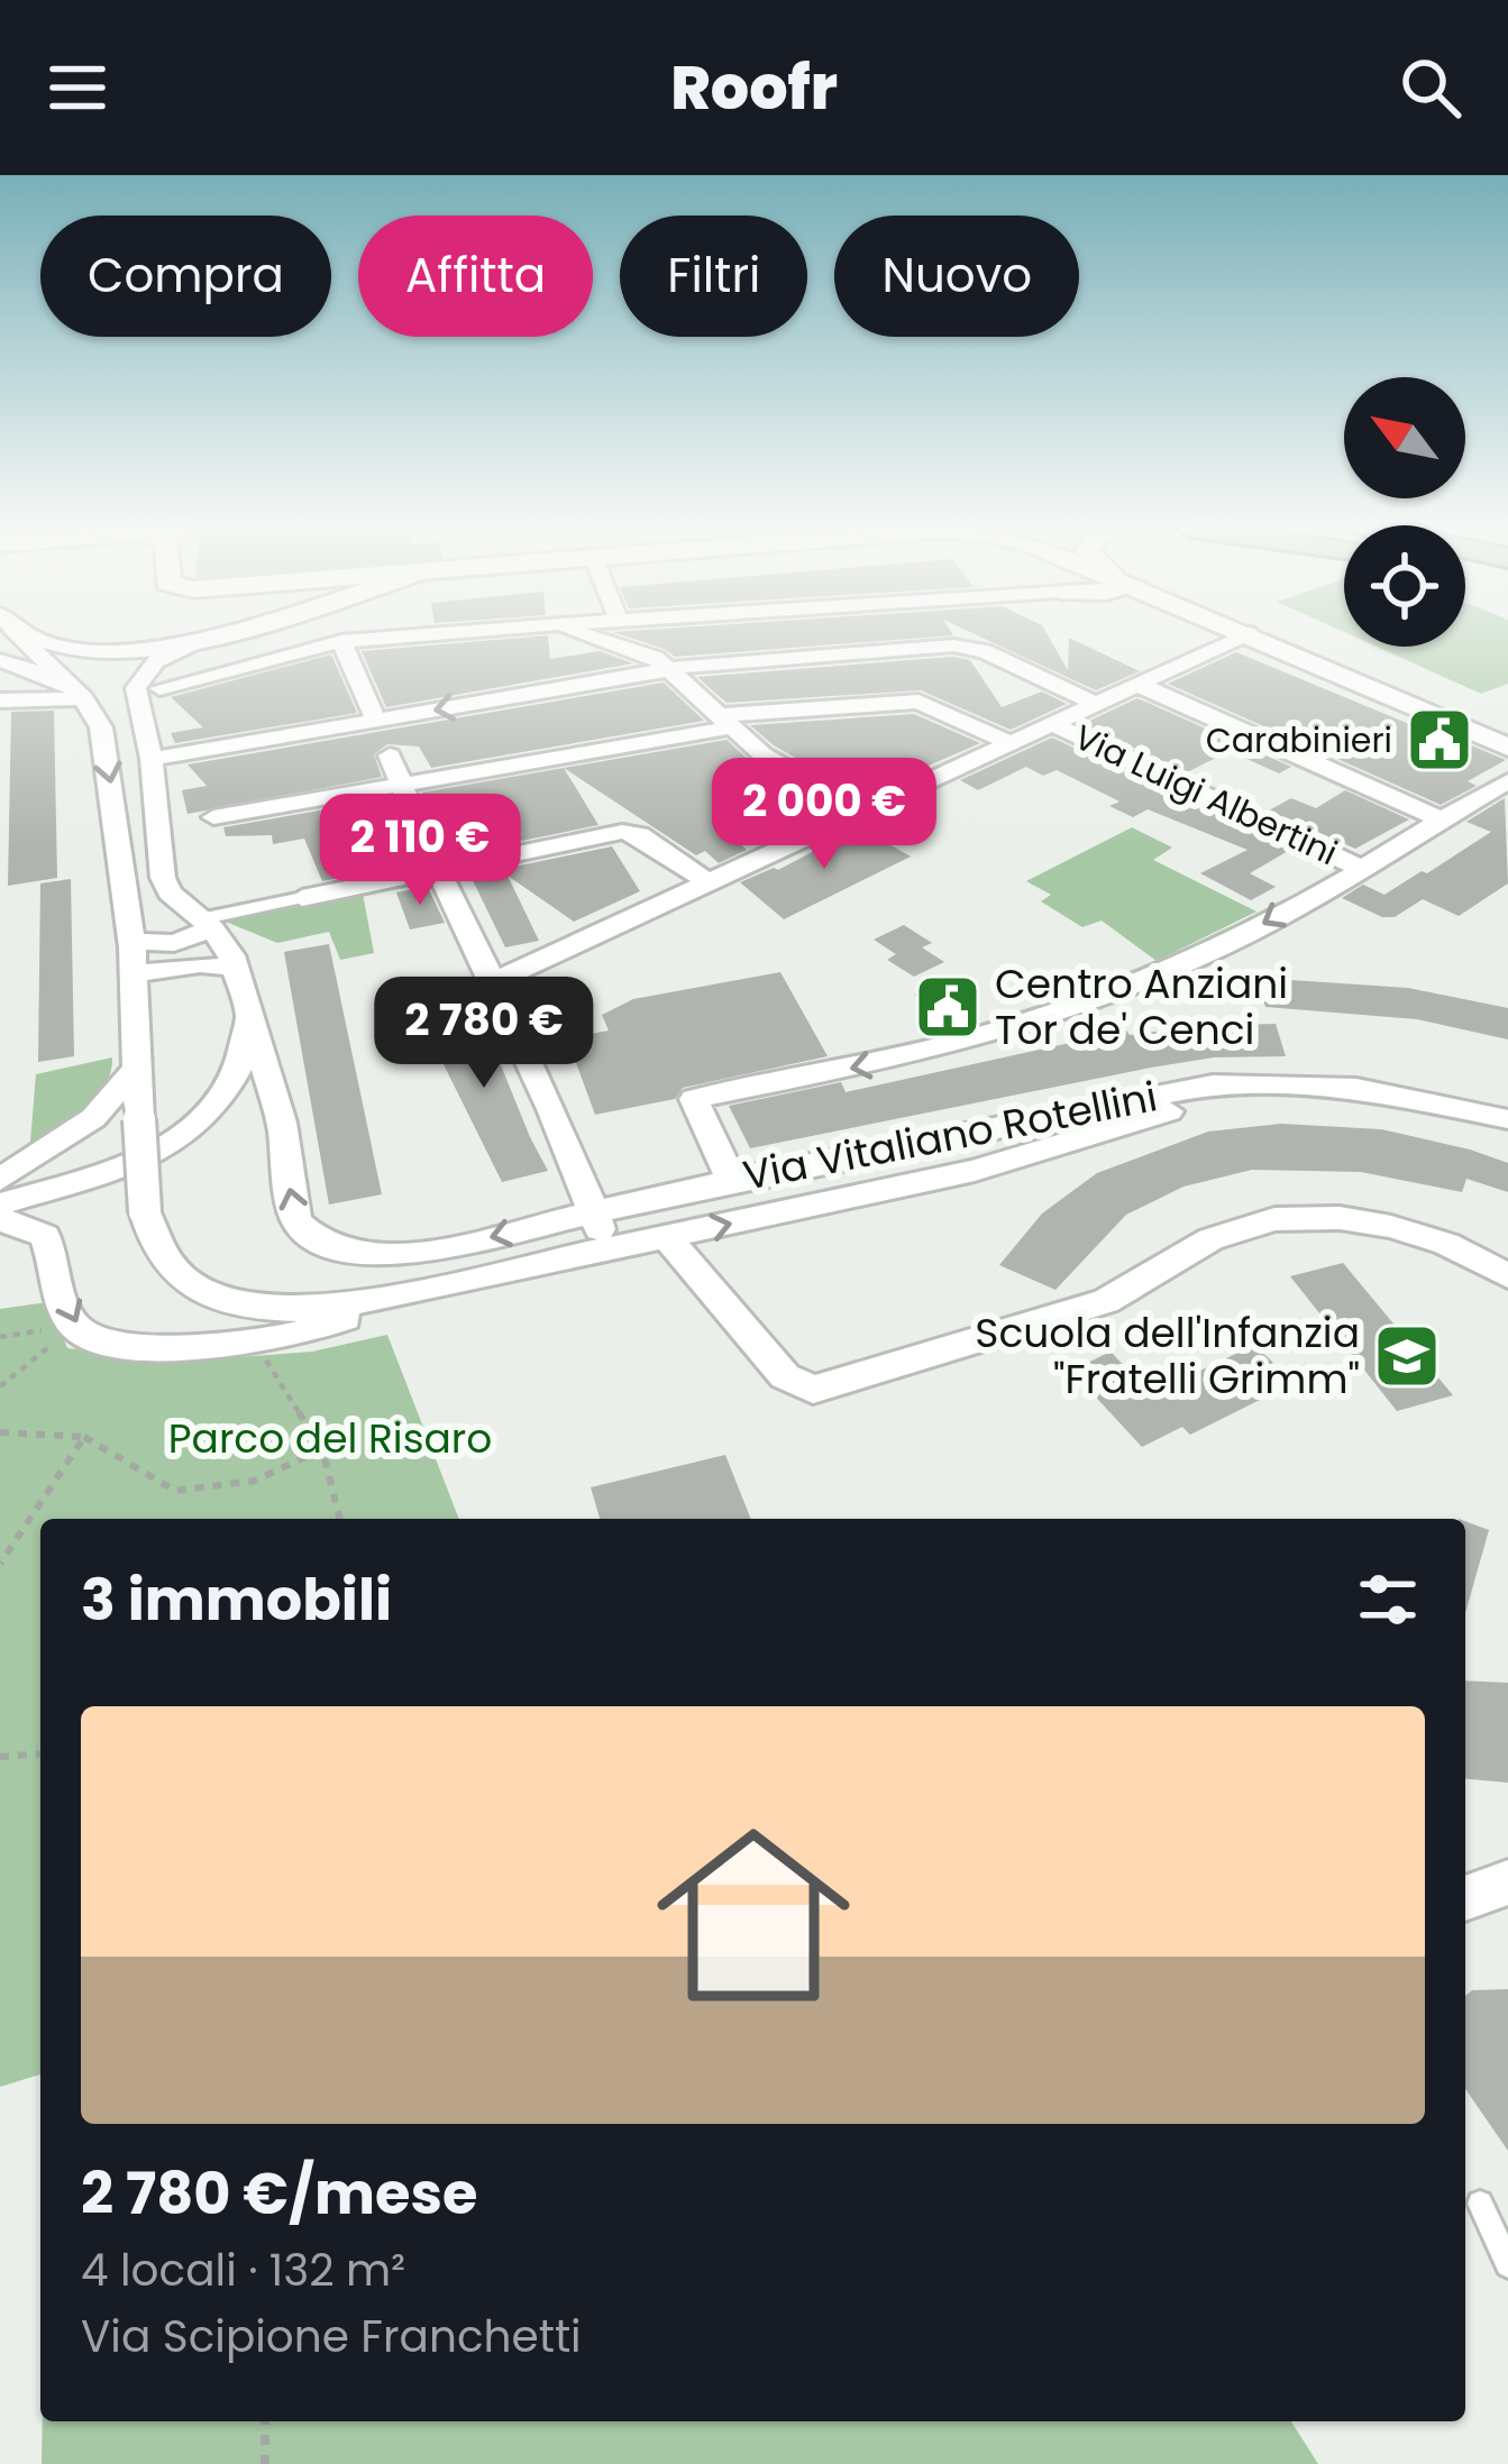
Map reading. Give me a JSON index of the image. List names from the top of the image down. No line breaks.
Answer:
{"streets":{"street":["Via Luigi Albertini","Via Vitaliano Rotellini"]},"parks":["Parco del Risaro"],"places":{"public building":["Carabinieri","Centro Anziani Tor de' Cenci"],"school or university":["Scuola dell'Infanzia \"Fratelli Grimm\""]},"north":"top left","page":{"header":"Roofr","chip":["Compra","Affitta","Filtri","Nuovo"],"price":["2 000 €","2 110 €","2 780 €"],"heading":"3 immobili","list":[{"name":"2 780 €/mese","note":"4 locali · 132 m² · Via Scipione Franchetti"}]}}
